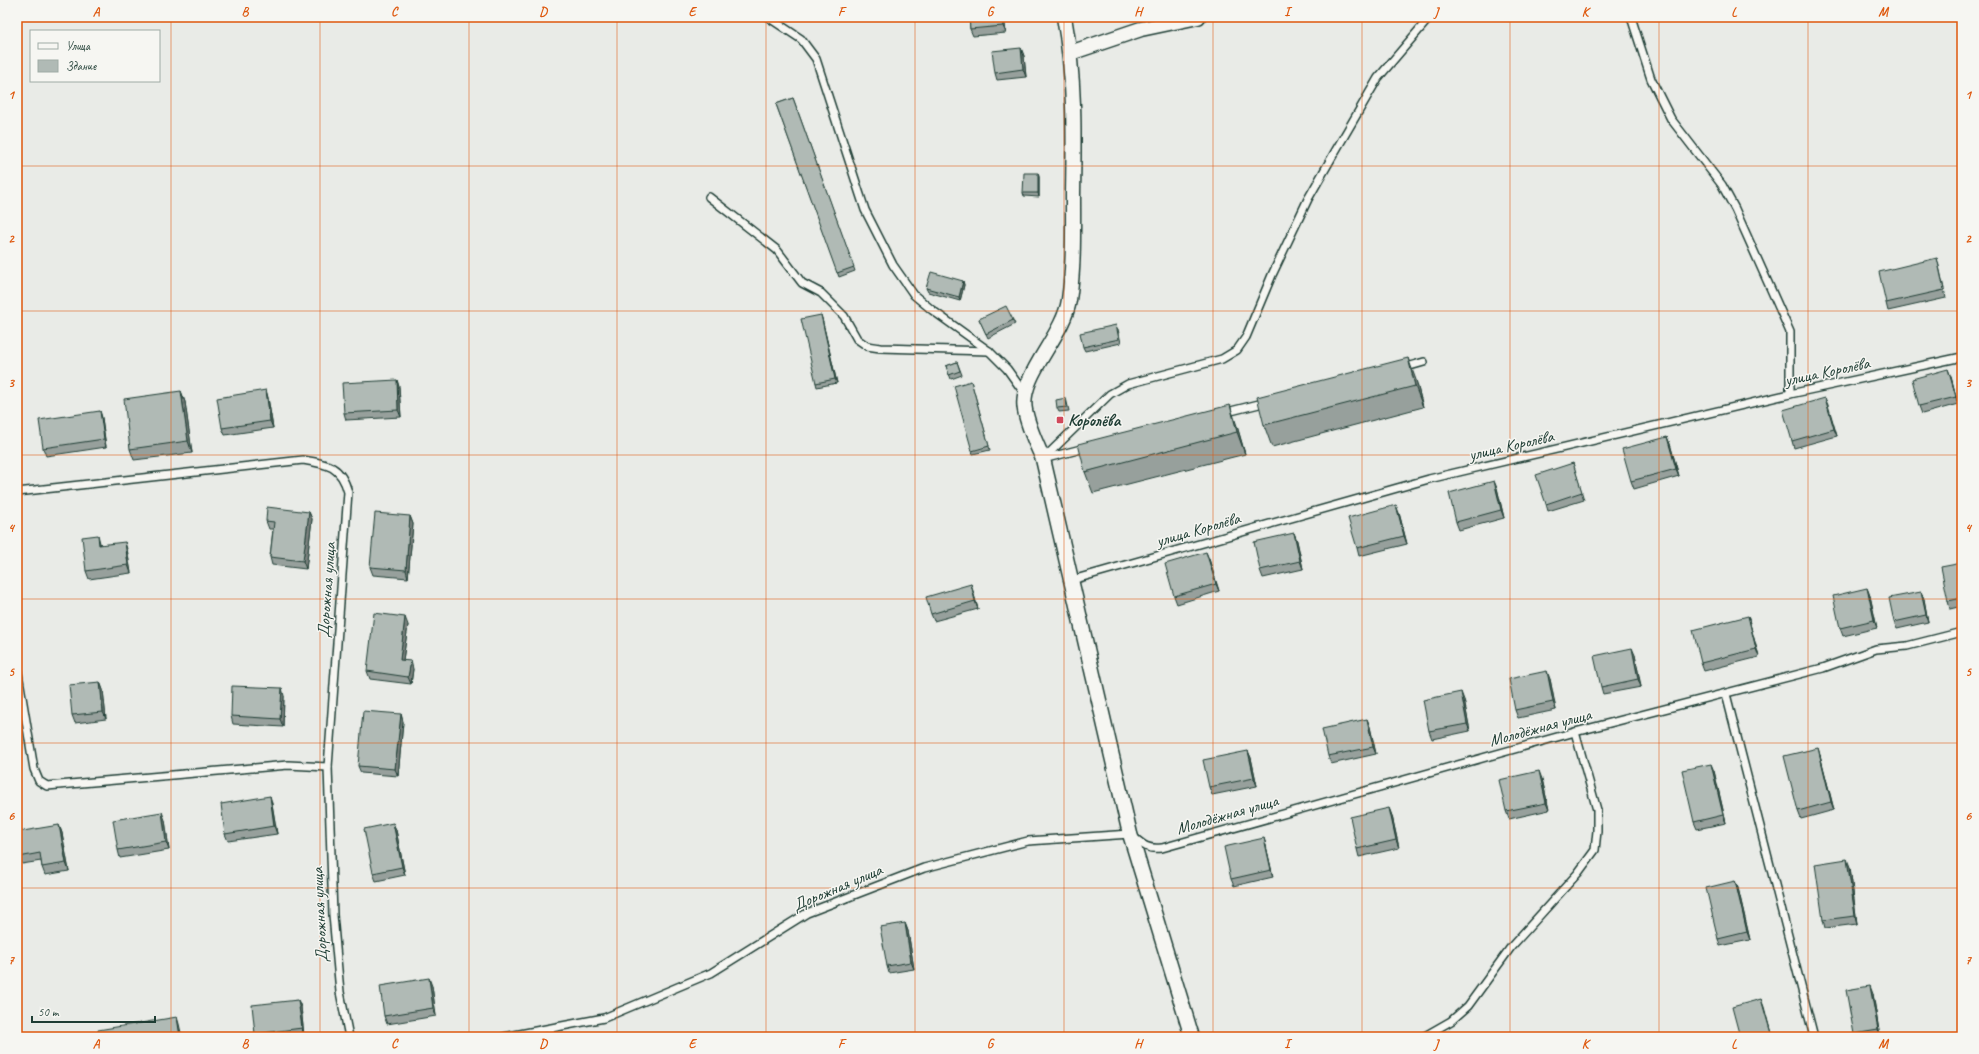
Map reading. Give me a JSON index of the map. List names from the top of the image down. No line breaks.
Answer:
{"streets":{"lane":["улица Королёва","Дорожная улица","Молодёжная улица"]},"crossings":[["Дорожная улица","Молодёжная улица"]],"places":{"transit":["Королёва"]},"legend":["Улица","Здание"],"scale_bar":"50 m","grid":{"columns":["A","B","C","D","E","F","G","H","I","J","K","L","M"],"rows":["1","2","3","4","5","6","7"]}}
